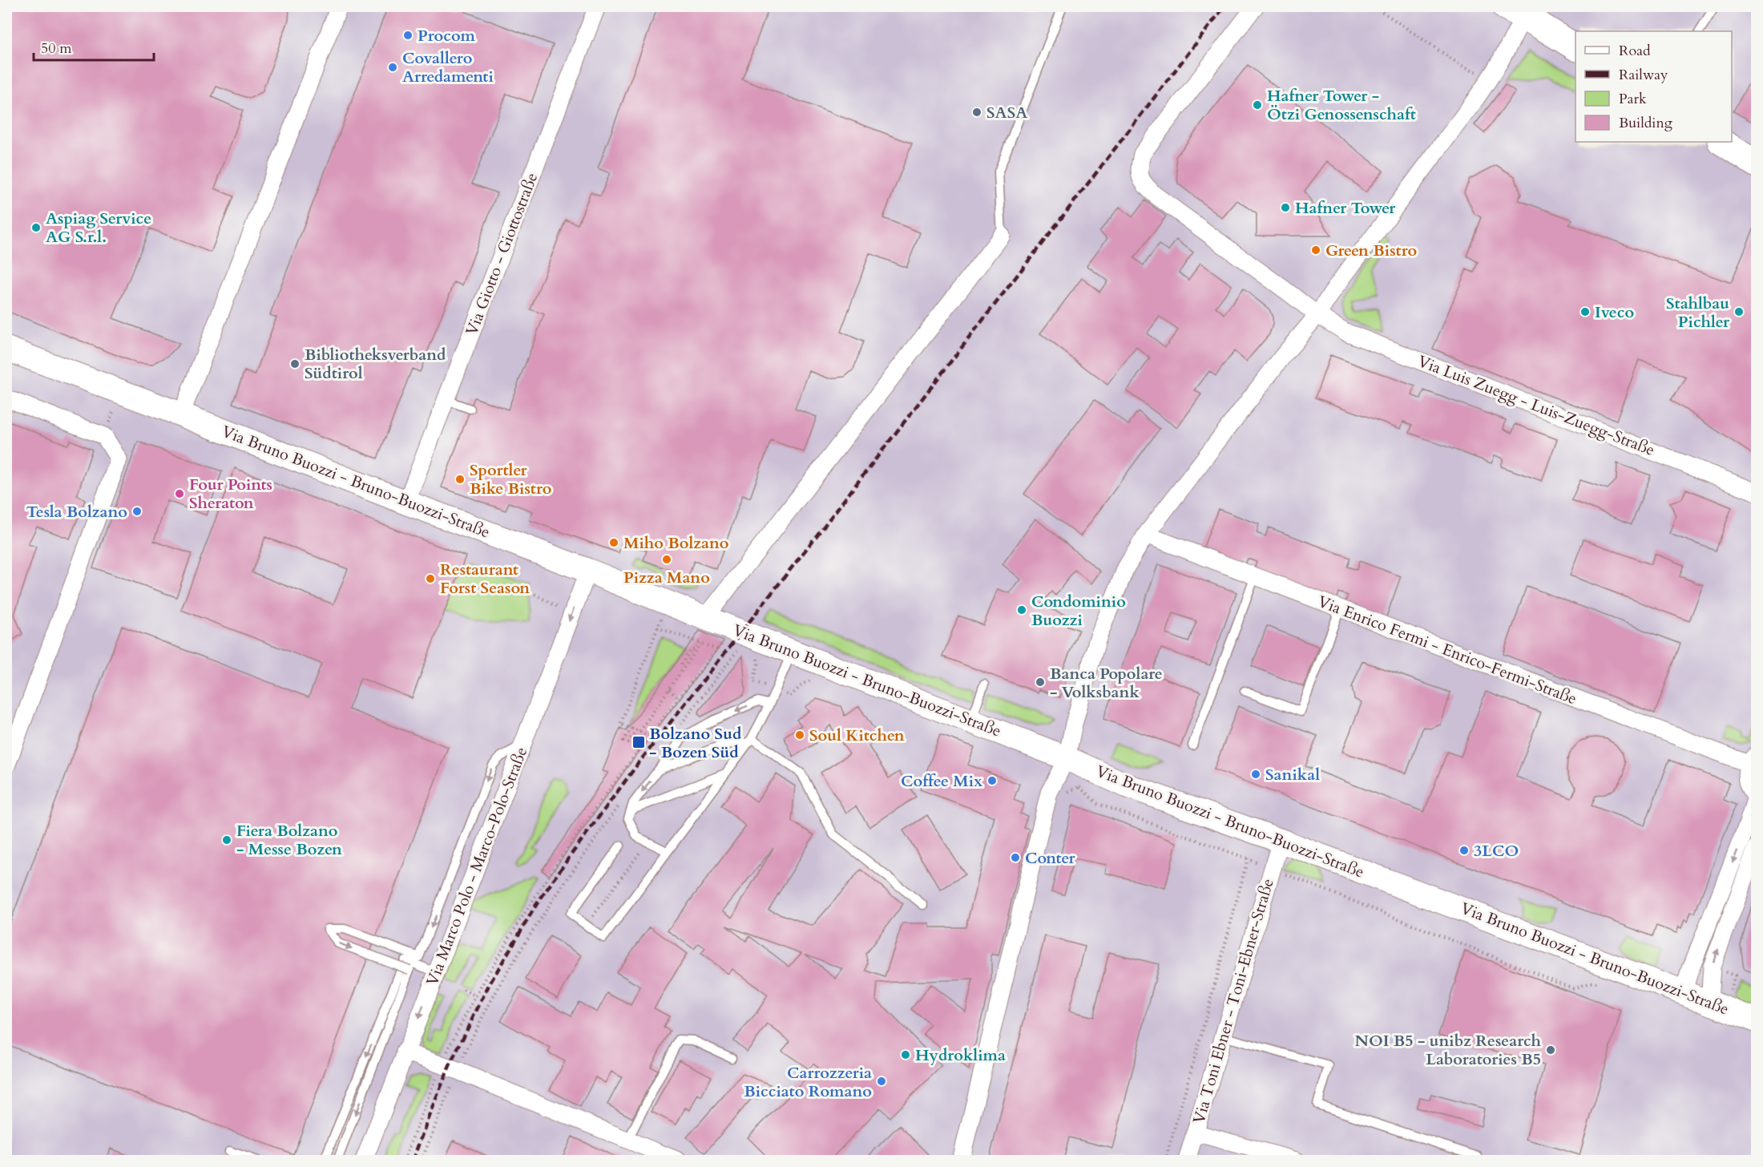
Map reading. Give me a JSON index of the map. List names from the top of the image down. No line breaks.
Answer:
{"streets":{"main road":["Via Bruno Buozzi - Bruno-Buozzi-Straße"],"street":["Via Giotto - Giottostraße","Via Luis Zuegg - Luis-Zuegg-Straße","Via Enrico Fermi - Enrico-Fermi-Straße","Via Marco Polo - Marco-Polo-Straße","Via Toni Ebner - Toni-Ebner-Straße"]},"crossings":[["Via Giotto - Giottostraße","Via Bruno Buozzi - Bruno-Buozzi-Straße"],["Via Bruno Buozzi - Bruno-Buozzi-Straße","Via Marco Polo - Marco-Polo-Straße"],["Via Bruno Buozzi - Bruno-Buozzi-Straße","Via Toni Ebner - Toni-Ebner-Straße"]],"one_way":["Via Marco Polo - Marco-Polo-Straße"],"places":{"other":["Procom","Covallero Arredamenti","Hafner Tower - Ötzi Genossenschaft","SASA","Hafner Tower","Aspiag Service AG S.r.l.","Green Bistro","Iveco","Stahlbau Pichler","Bibliotheksverband Südtirol","Sportler Bike Bistro","Four Points Sheraton","Tesla Bolzano","Miho Bolzano","Pizza Mano","Restaurant Forst Season","Condominio Buozzi","Banca Popolare - Volksbank","Soul Kitchen","Sanikal","Coffee Mix","Fiera Bolzano - Messe Bozen","3LCO","Conter","NOI B5 - unibz Research Laboratories B5","Hydroklima","Carrozzeria Bicciato Romano"],"transit":["Bolzano Sud - Bozen Süd"]},"legend":["Road","Railway","Park","Building"],"scale_bar":"50 m"}
